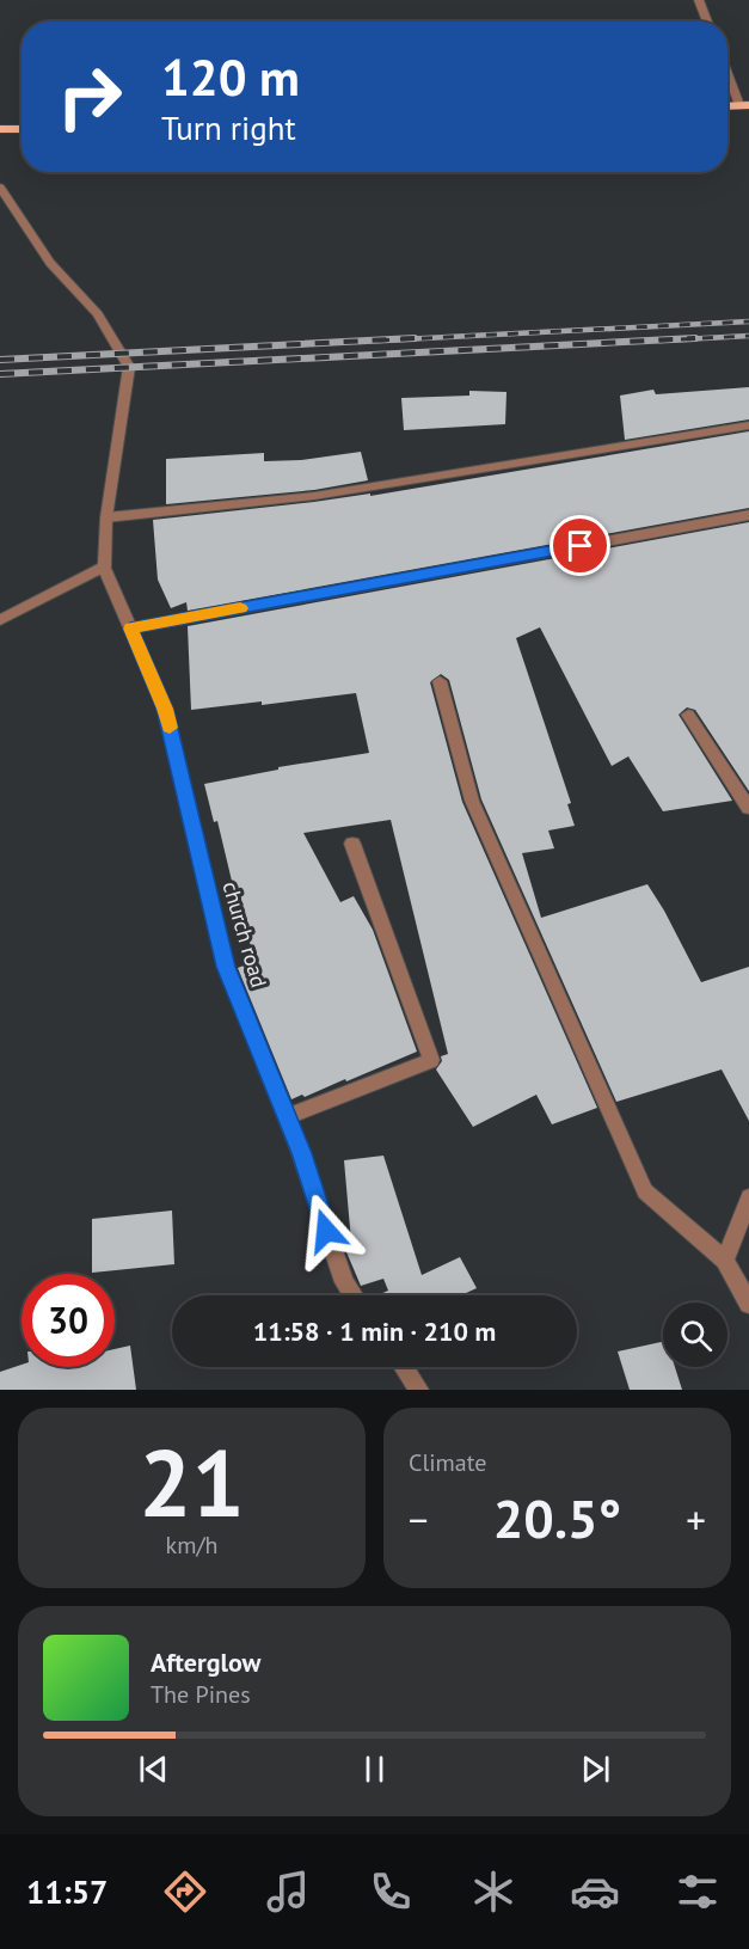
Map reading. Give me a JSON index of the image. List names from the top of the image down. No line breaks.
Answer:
{"streets":{"street":["church road"]},"page":{"turn":["120 m","Turn right"],"limit":"30","trip":"11:58 · 1 min · 210 m","tile":[["21","km/h"],"Climate"],"heat":["−","20.5°","+"],"song":["Afterglow","The Pines"],"tabs":"11:57"}}
